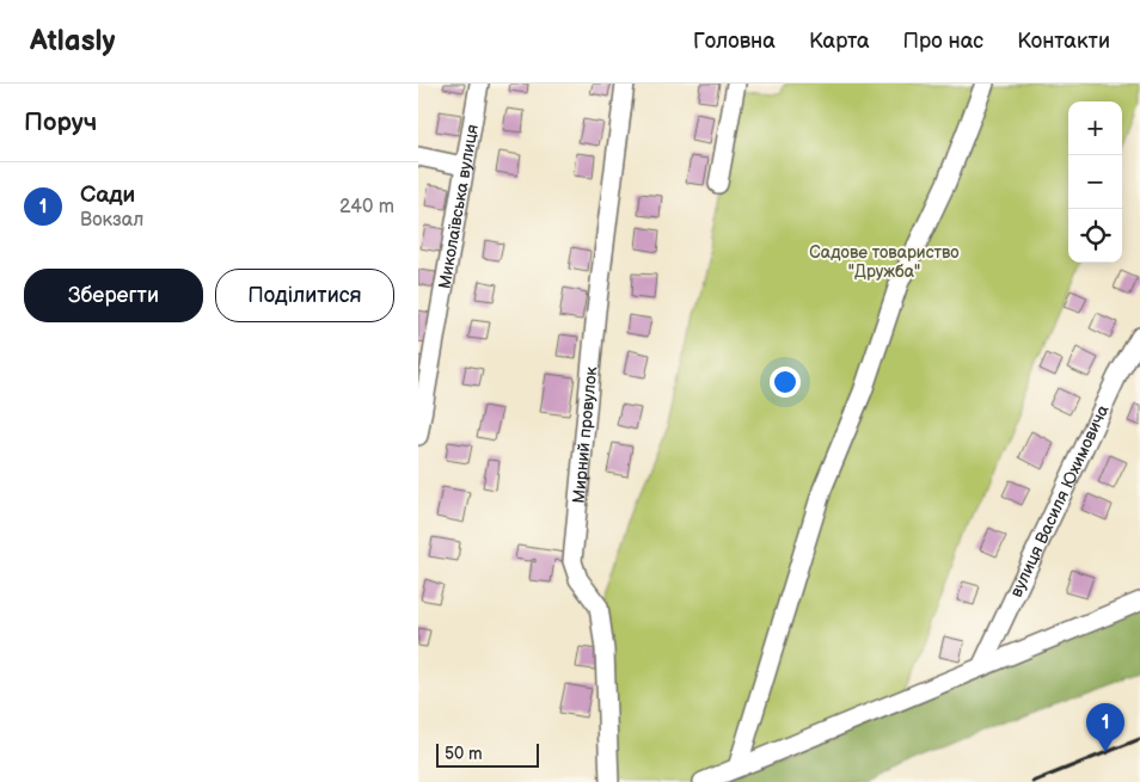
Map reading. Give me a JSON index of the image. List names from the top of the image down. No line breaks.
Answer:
{"streets":{"street":["Миколаївська вулиця","Мирний провулок","вулиця Василя Юхимовича"]},"parks":["Садове товариство \"Дружба\""],"scale_bar":"50 m","page":{"header":"Atlasly","nav":["Головна","Карта","Про нас","Контакти"],"heading":"Поруч","map_buttons":["+","−"],"list":[{"mark":"1","name":"Сади","note":"Вокзал","value":"240 m"}],"buttons":["Зберегти","Поділитися"],"pins":"1","scale":"50 m"}}
